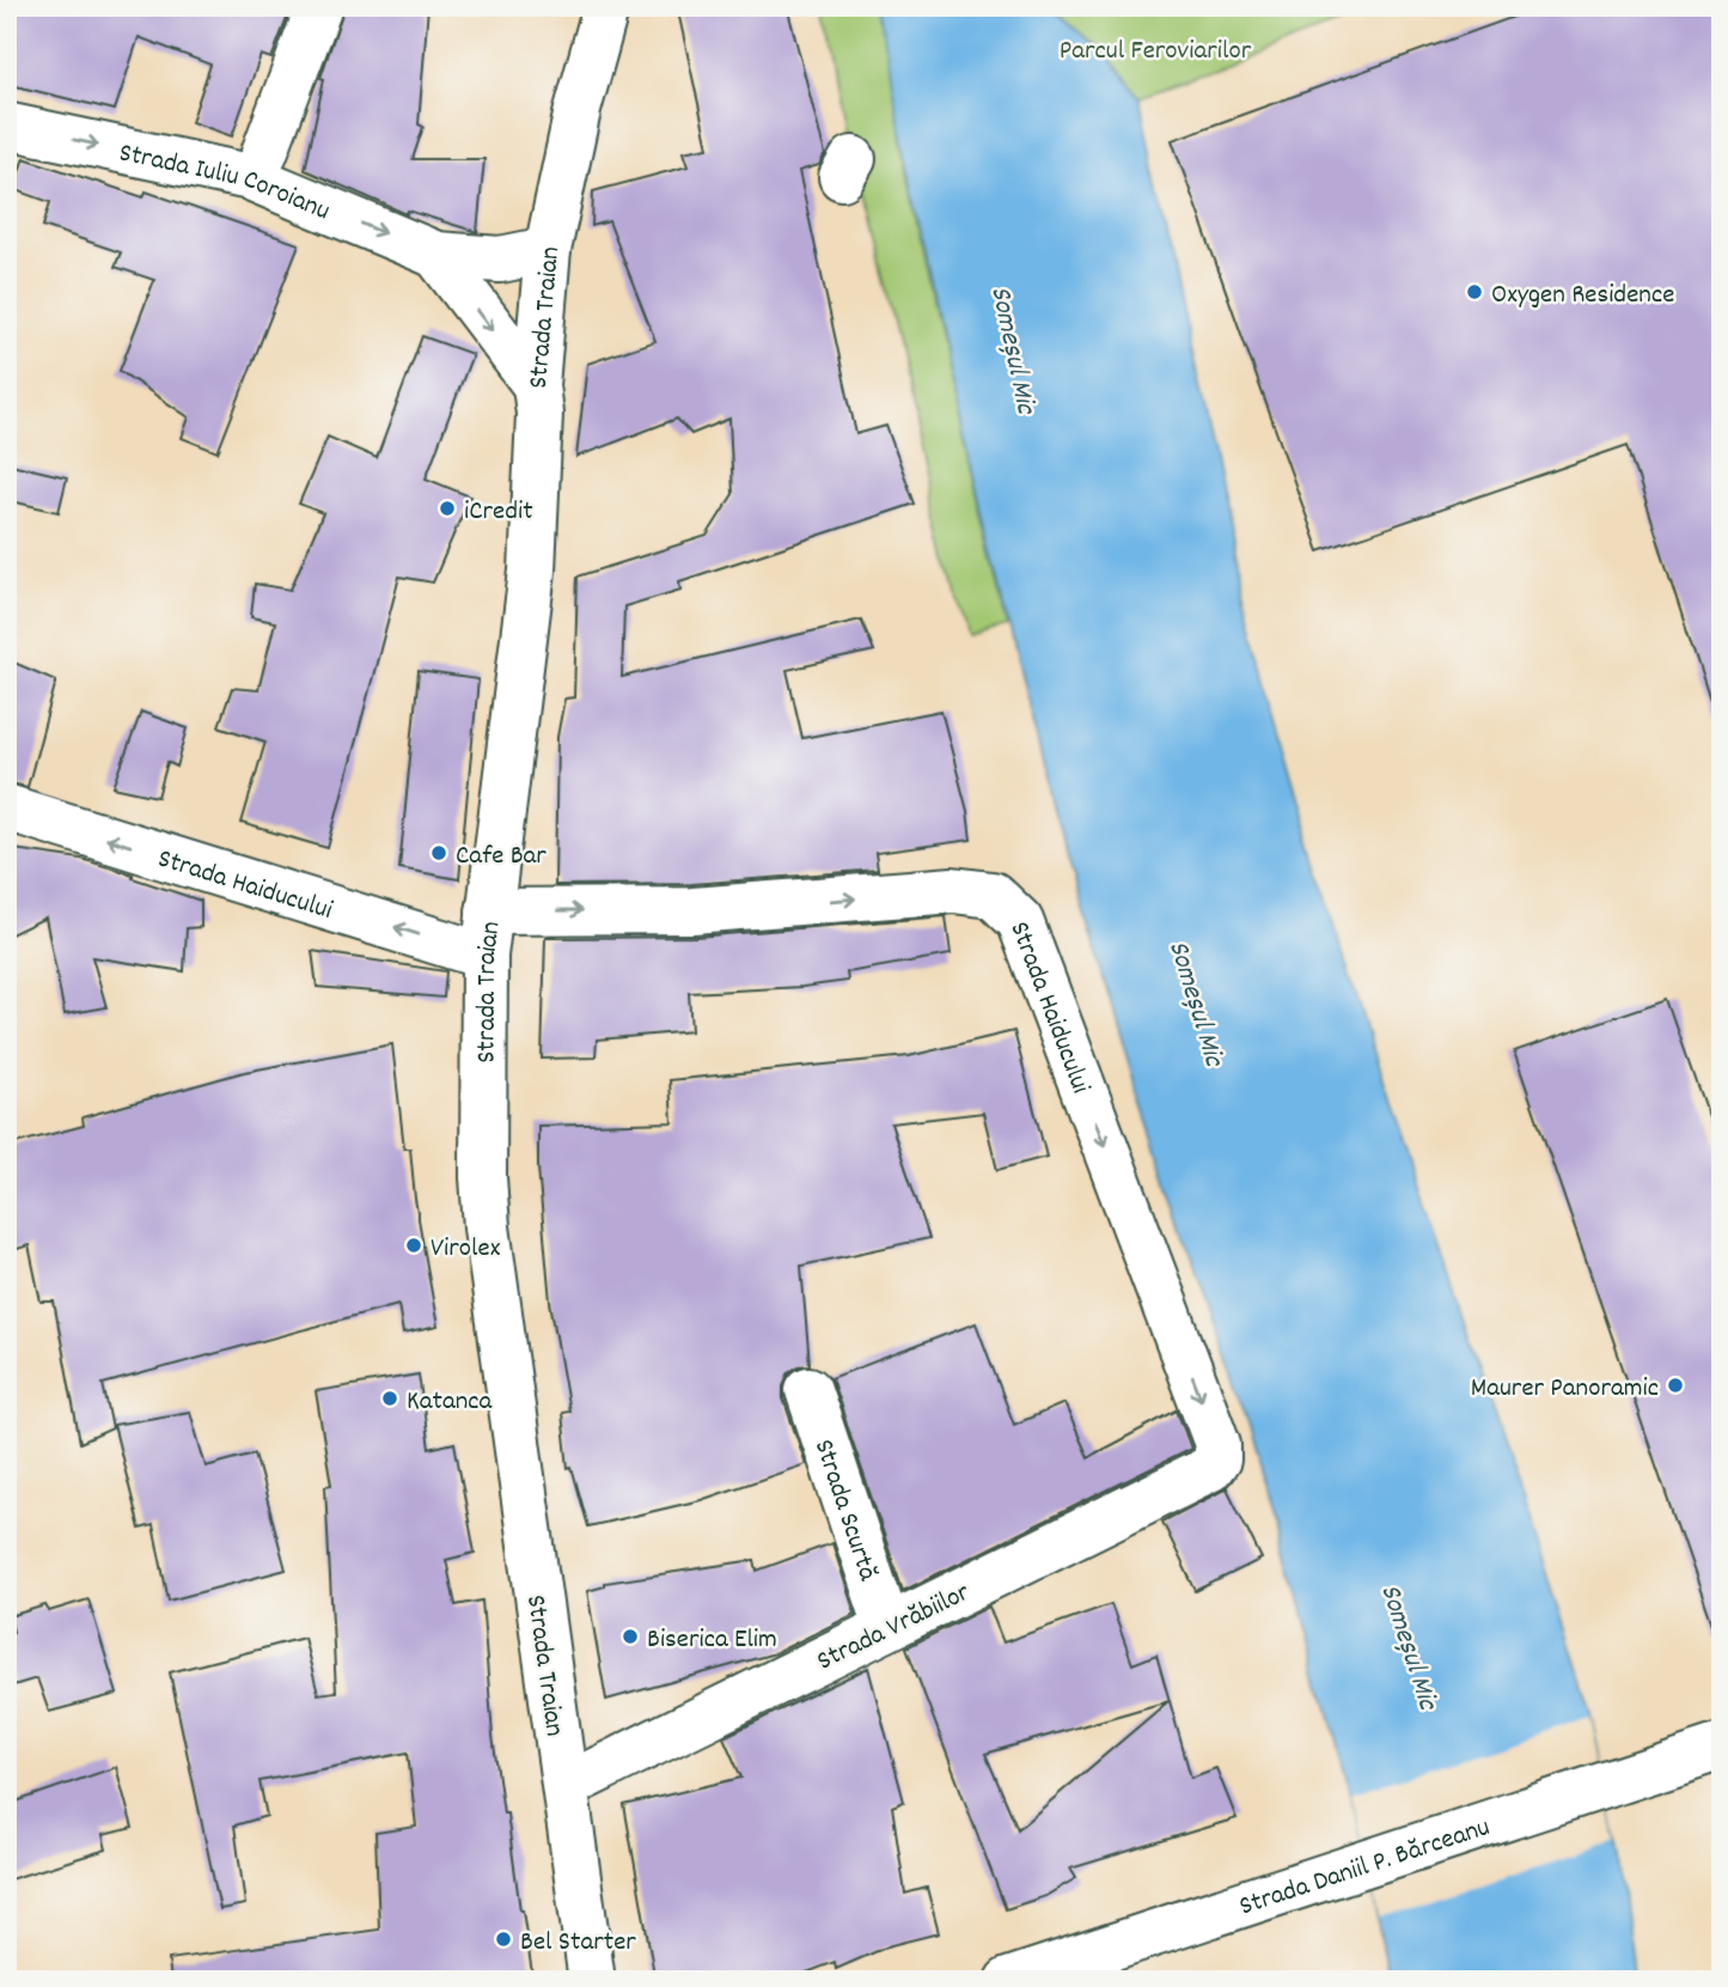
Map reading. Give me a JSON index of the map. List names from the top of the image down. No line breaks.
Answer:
{"streets":{"street":["Strada Iuliu Coroianu","Strada Traian","Strada Haiducului","Strada Scurtă","Strada Vrăbiilor","Strada Daniil P. Bărceanu"]},"crossings":[["Strada Iuliu Coroianu","Strada Traian"],["Strada Traian","Strada Haiducului"],["Strada Traian","Strada Vrăbiilor"],["Strada Haiducului","Strada Vrăbiilor"],["Strada Scurtă","Strada Vrăbiilor"]],"one_way":["Strada Iuliu Coroianu"],"water":["Someșul Mic"],"parks":["Parcul Feroviarilor"],"places":["Oxygen Residence","iCredit","Cafe Bar","Virolex","Maurer Panoramic","Katanca","Biserica Elim","Bel Starter"]}
